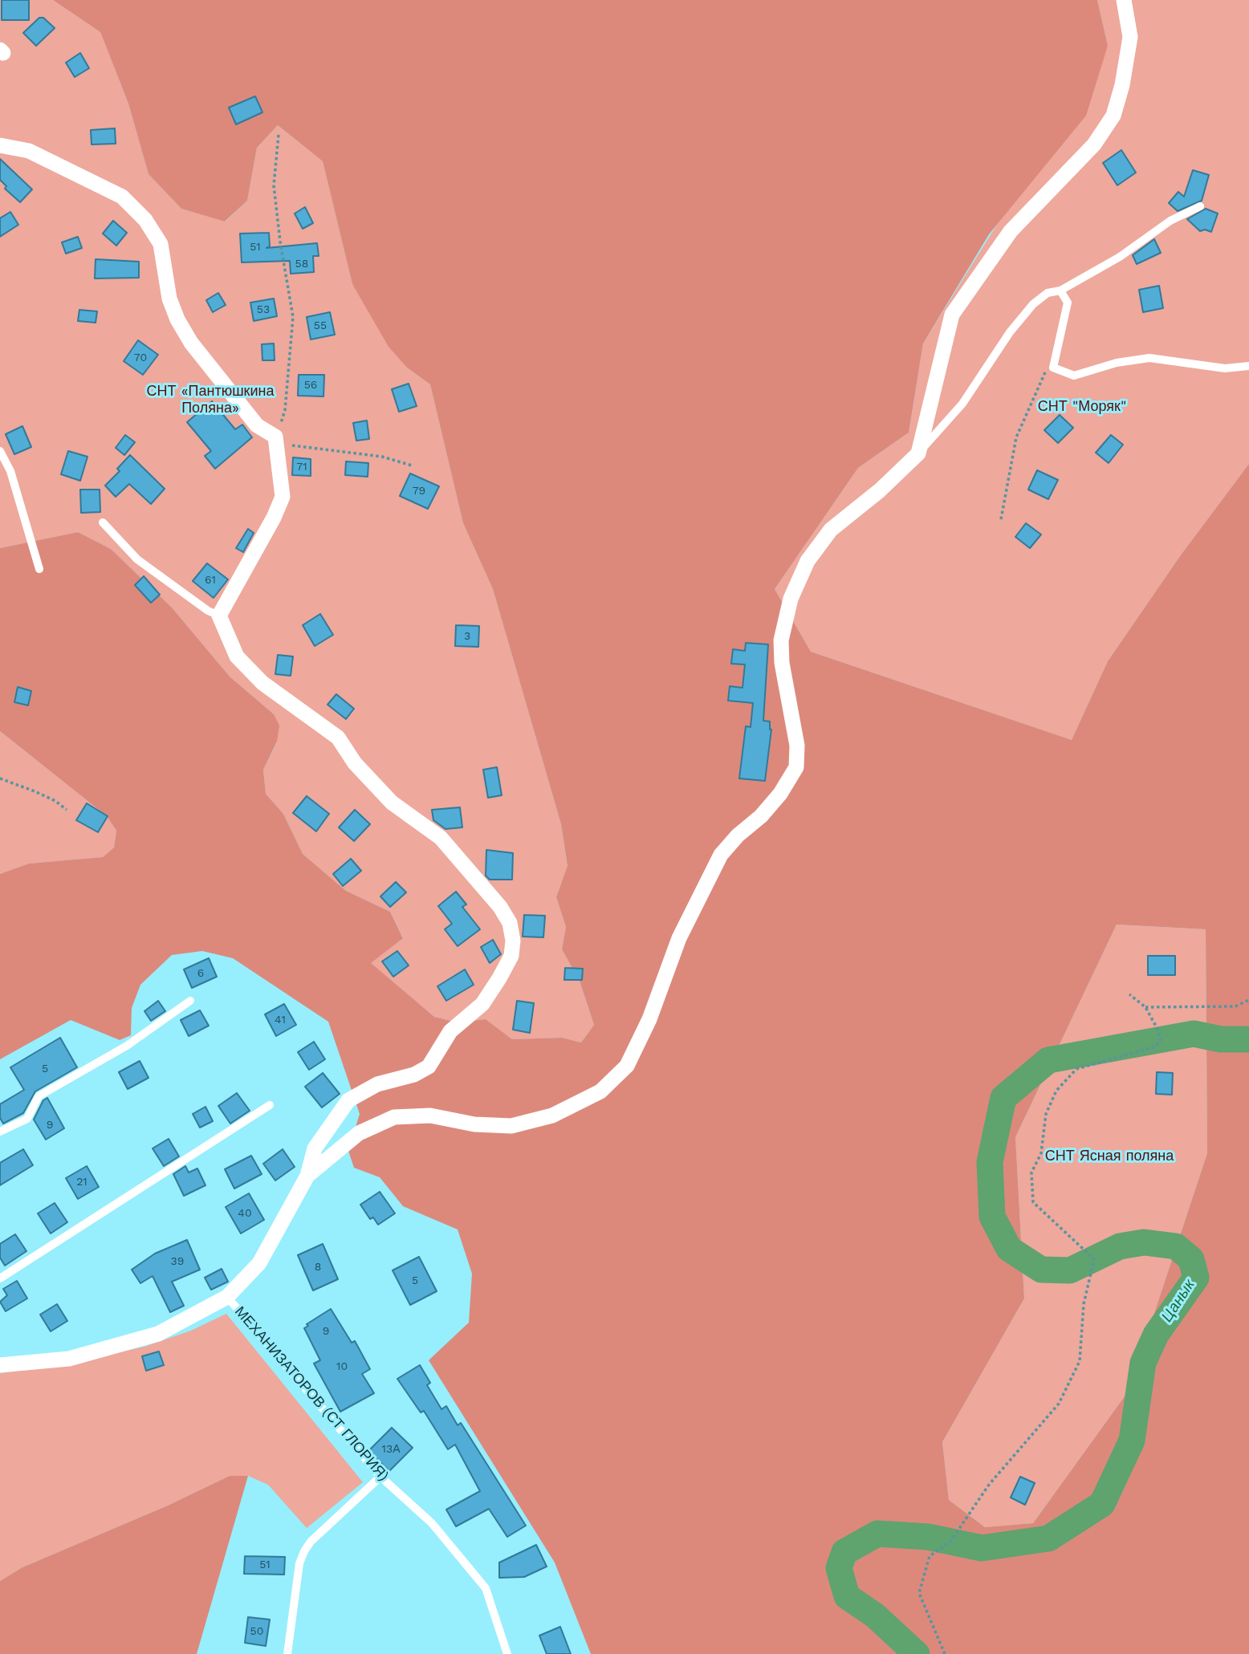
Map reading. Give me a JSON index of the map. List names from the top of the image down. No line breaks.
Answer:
{"streets":{"lane":["МЕХАНИЗАТОРОВ (СТ ГЛОРИЯ)"]},"water":["Цанык"],"parks":["СНТ «Пантюшкина Поляна»","СНТ \"Моряк\"","СНТ Ясная поляна"],"house_numbers":["51","58","53","55","70","56","71","79","61","3","6","41","5","9","21","40","39","8","5","9","10","13А","51","50"]}
